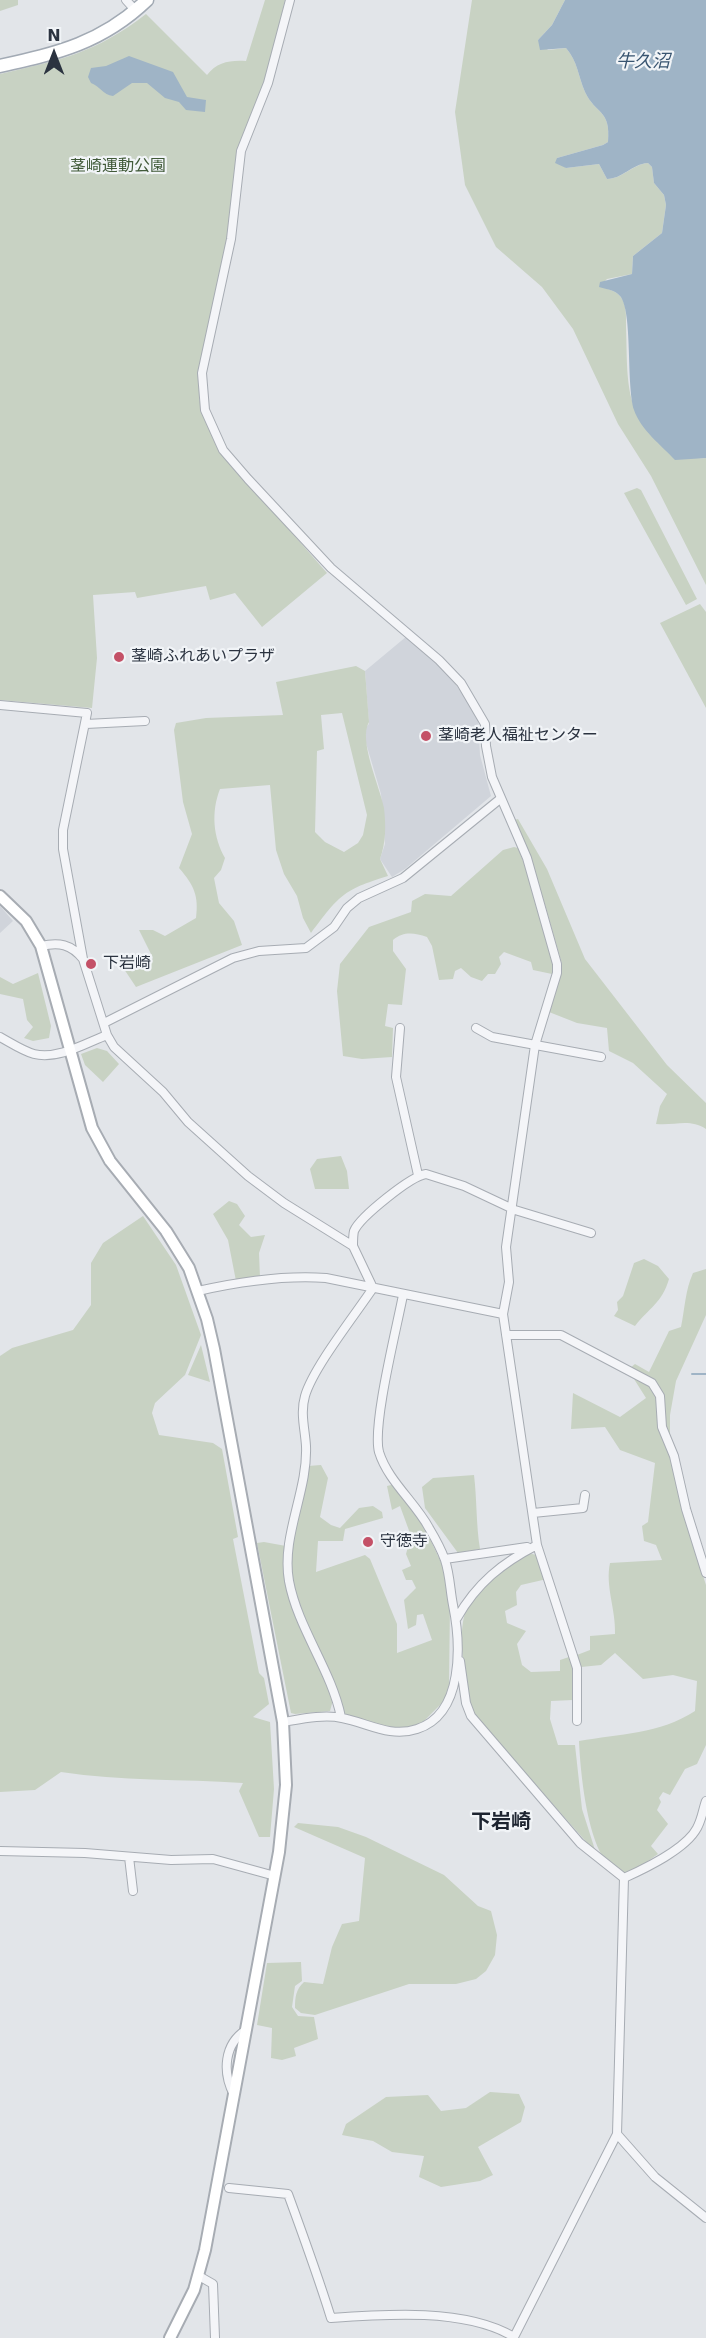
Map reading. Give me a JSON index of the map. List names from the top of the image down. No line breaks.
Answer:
{"districts":["下岩崎"],"water":["牛久沼"],"parks":["茎崎運動公園"],"places":["茎崎ふれあいプラザ","茎崎老人福祉センター","下岩崎","守徳寺"],"north":"top"}
